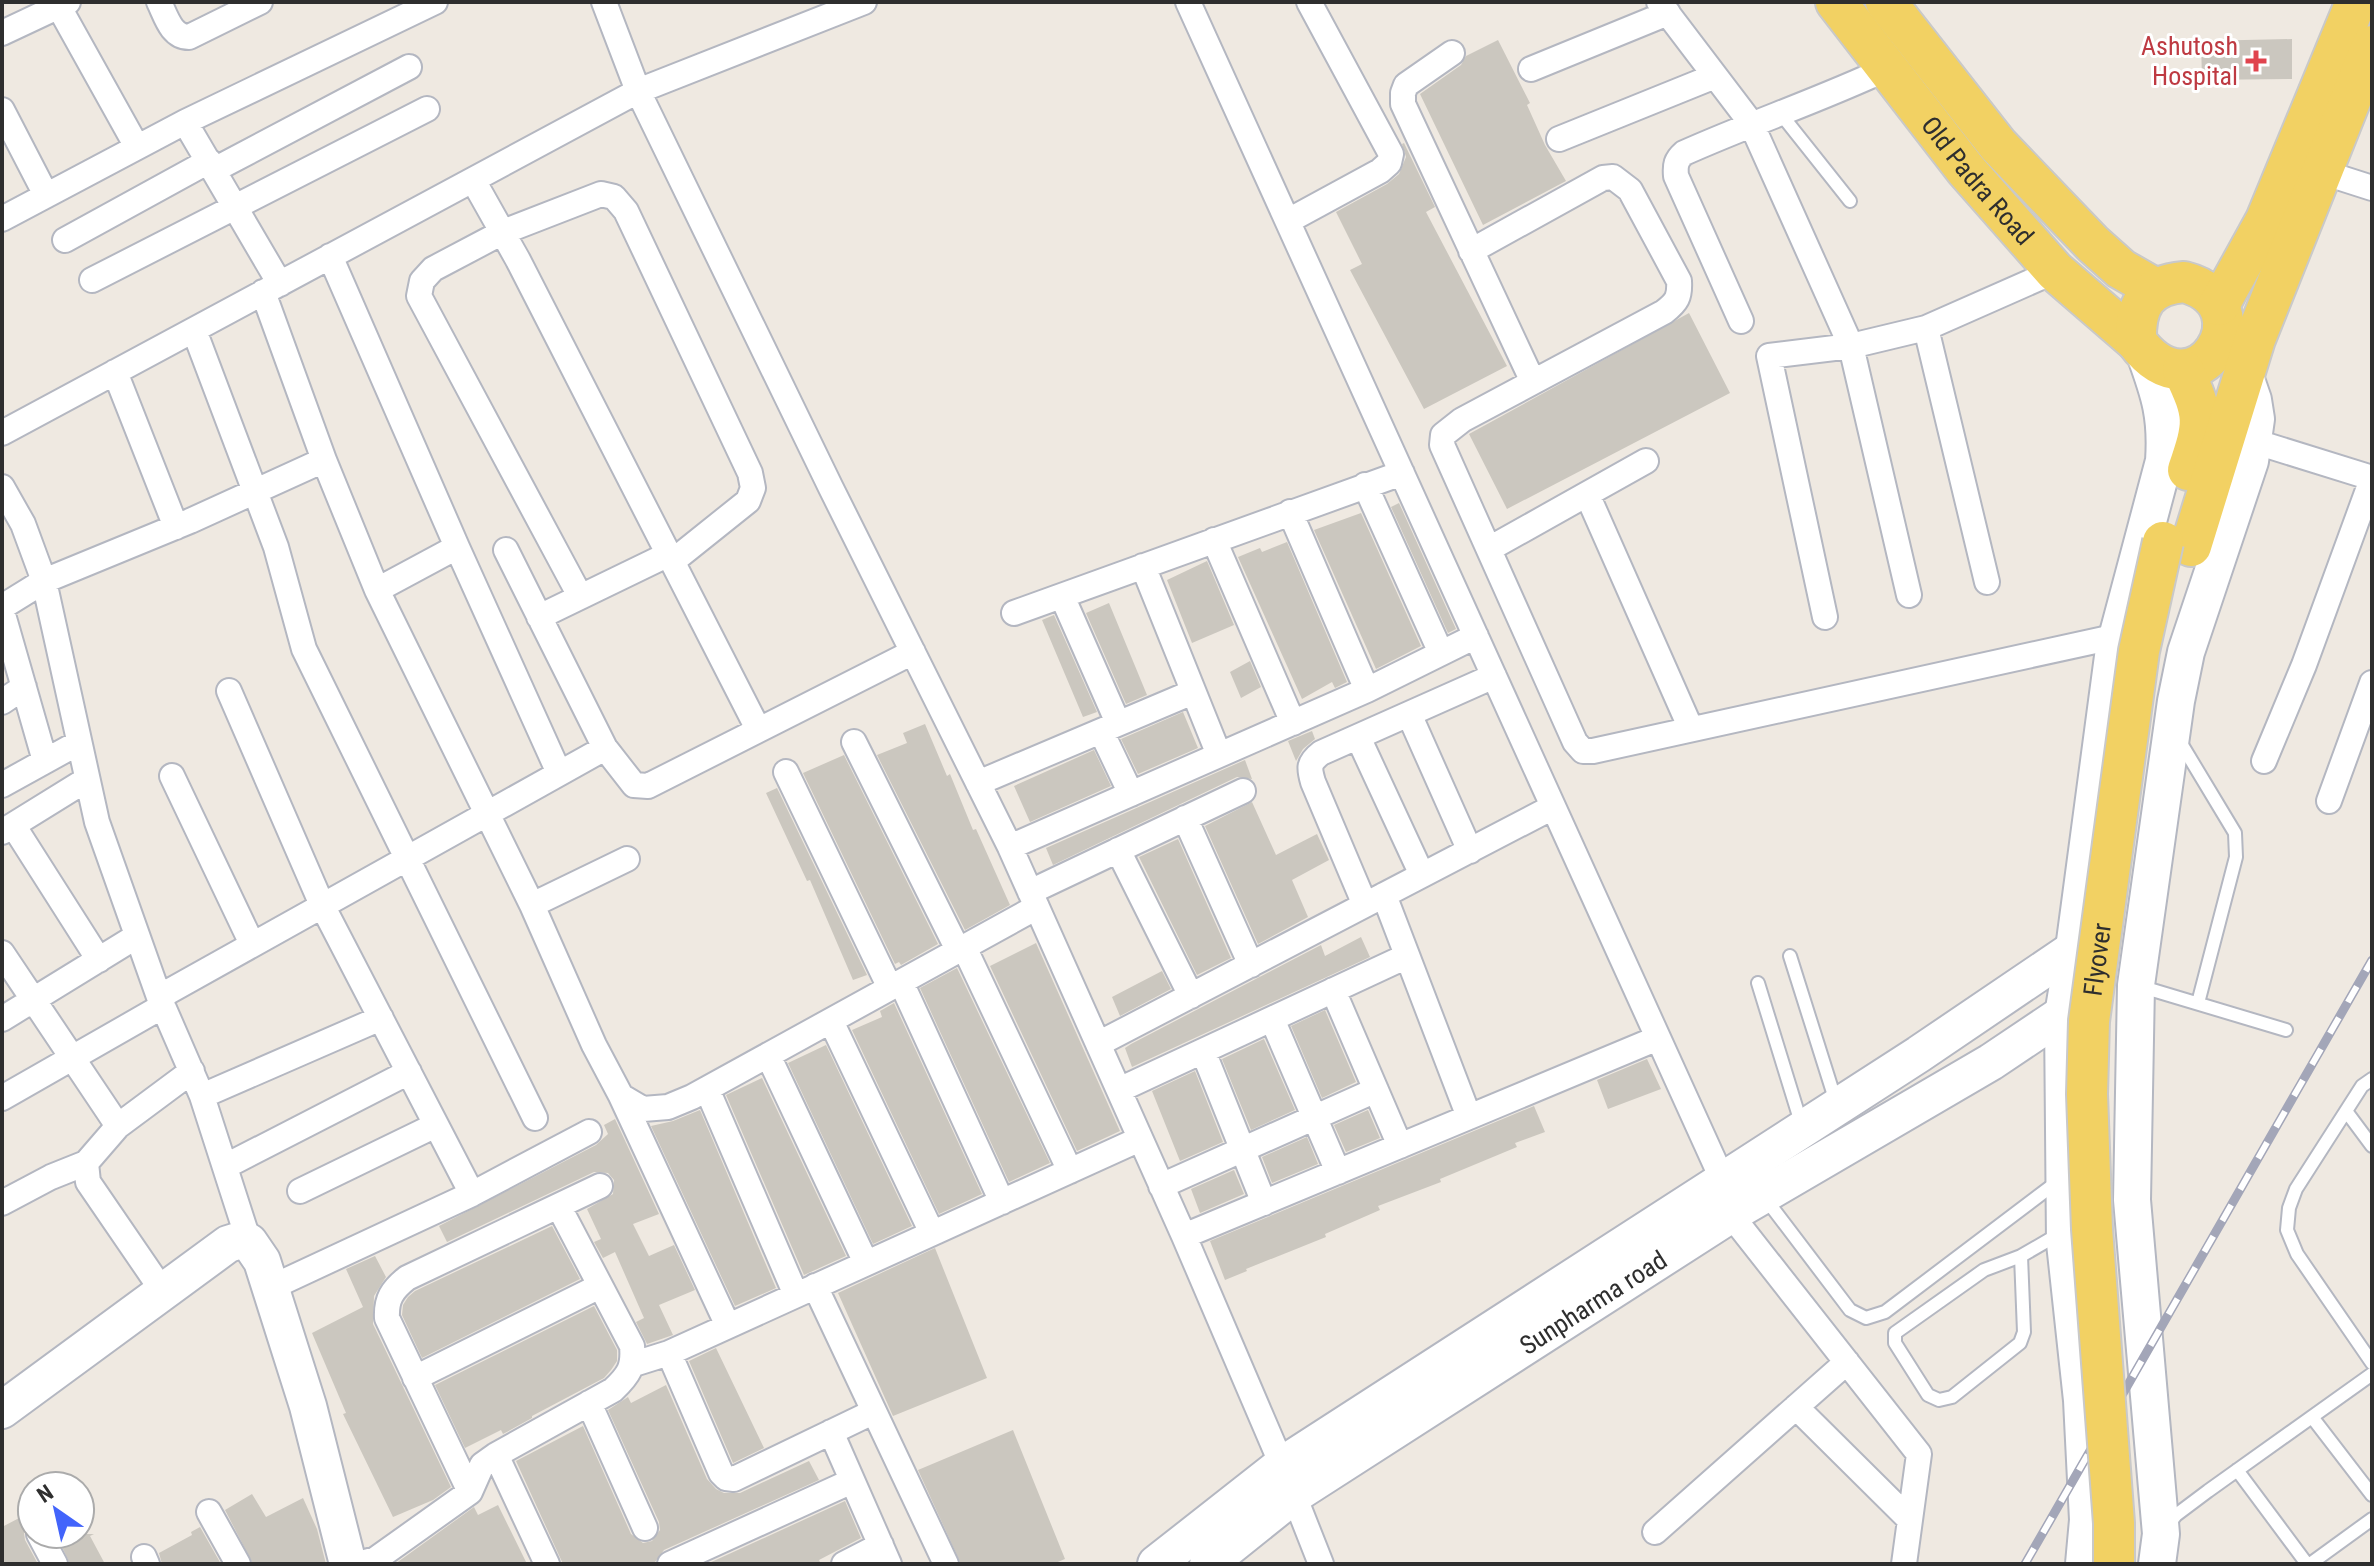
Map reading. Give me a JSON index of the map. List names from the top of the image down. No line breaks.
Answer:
{"streets":{"main road":["Old Padra Road","Flyover"],"street":["Sunpharma road"]},"crossings":[["Old Padra Road","Flyover"]],"places":{"health":["Ashutosh Hospital"]},"north":"top left"}
